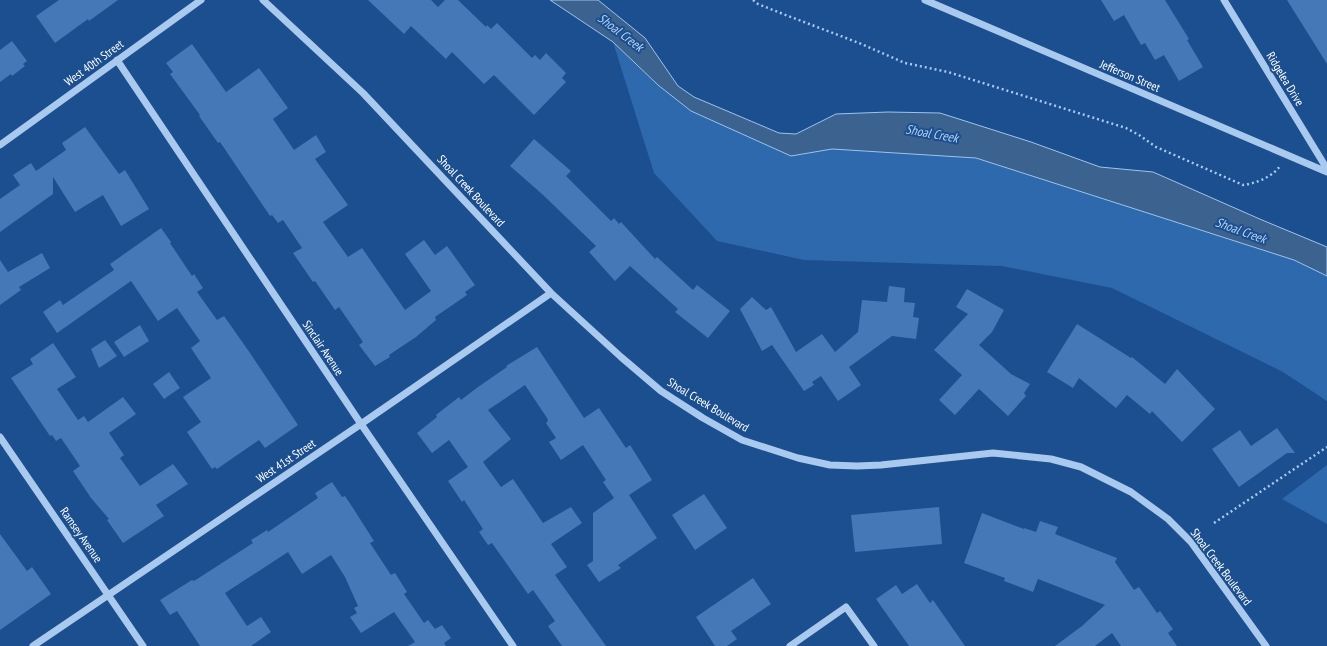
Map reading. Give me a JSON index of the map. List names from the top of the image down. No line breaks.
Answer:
{"streets":{"street":["West 40th Street","Jefferson Street","Ridgelea Drive","Shoal Creek Boulevard","Sinclair Avenue","West 41st Street","Ramsey Avenue"]},"crossings":[["West 40th Street","Sinclair Avenue"],["Shoal Creek Boulevard","West 41st Street"],["Sinclair Avenue","West 41st Street"],["West 41st Street","Ramsey Avenue"]],"water":["Shoal Creek"]}
